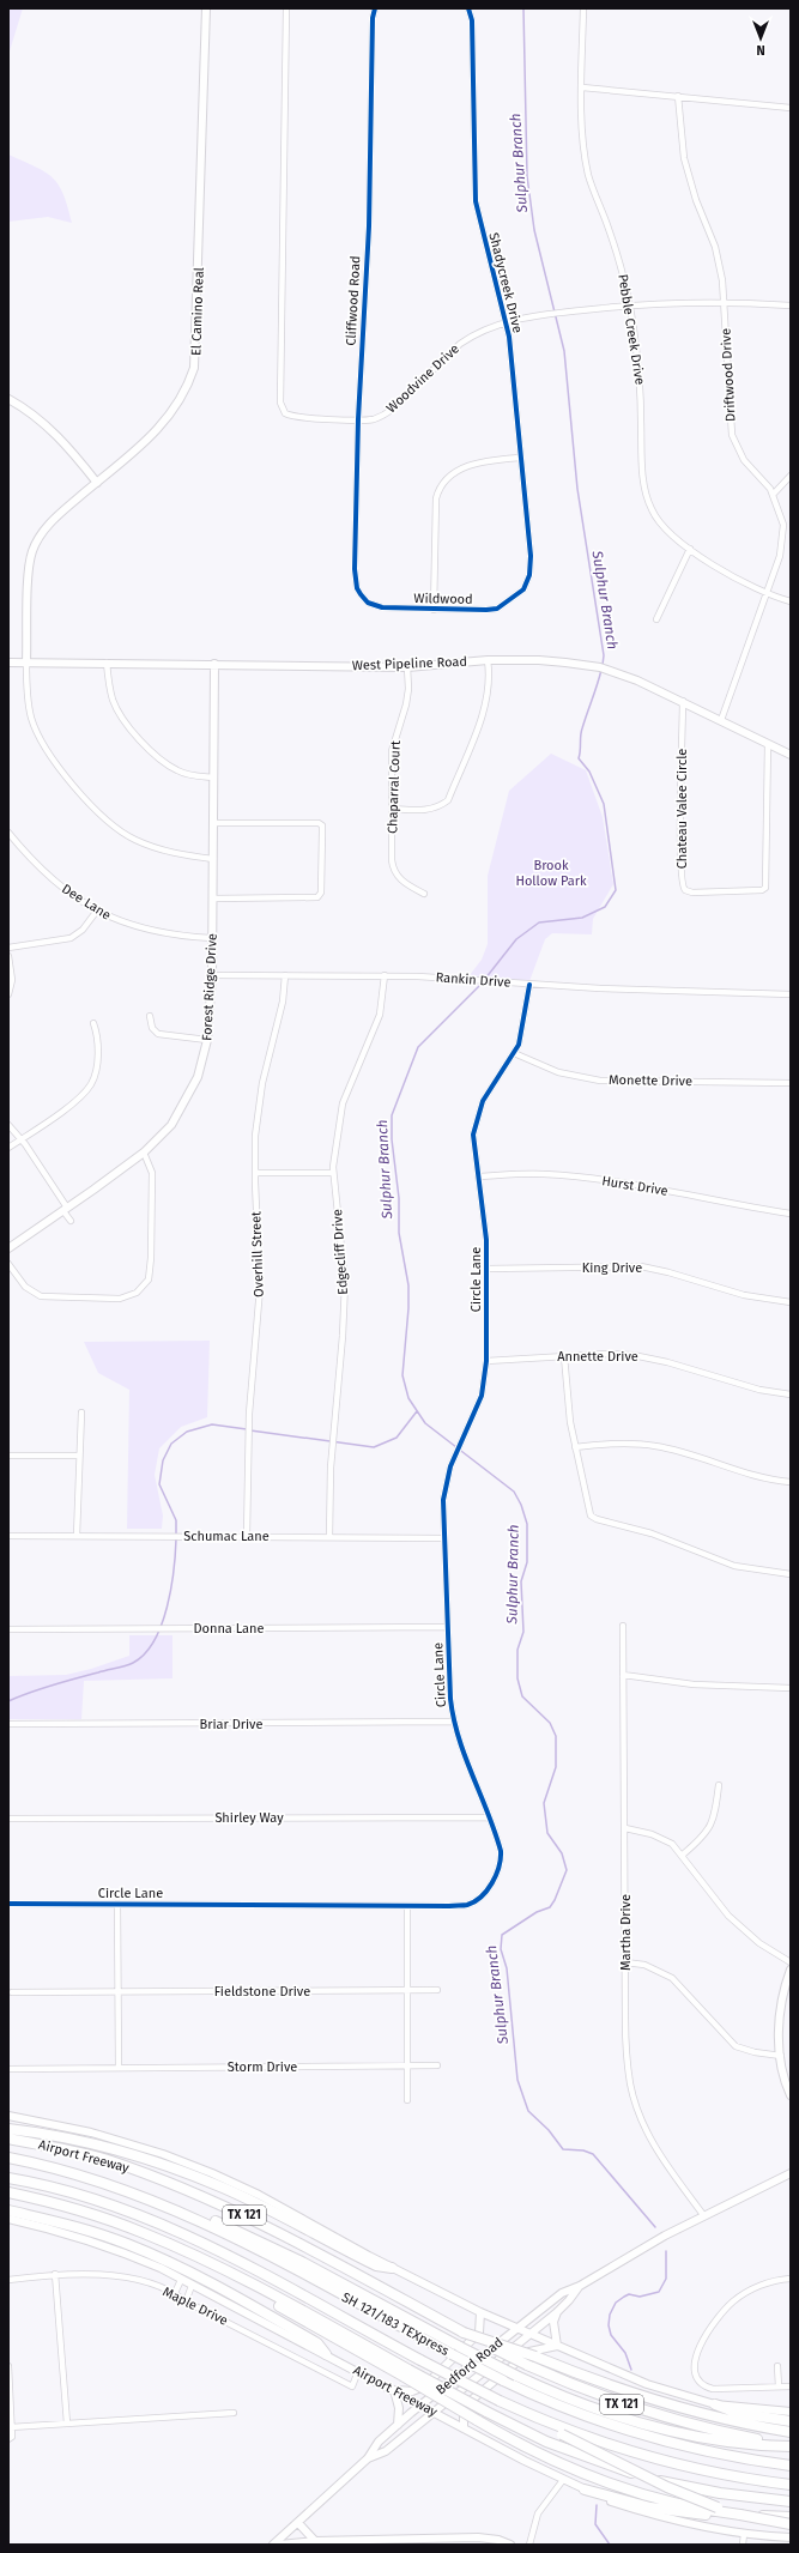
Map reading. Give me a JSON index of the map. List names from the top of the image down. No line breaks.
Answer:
{"streets":{"highway":["Airport Freeway","TX 121","SH 121/183 TEXpress"],"main road":["El Camino Real","West Pipeline Road","Forest Ridge Drive","Bedford Road"],"street":["Shadycreek Drive","Cliffwood Road","Pebble Creek Drive","Driftwood Drive","Woodvine Drive","Wildwood","Chaparral Court","Chateau Valee Circle","Dee Lane","Rankin Drive","Monette Drive","Hurst Drive","Edgecliff Drive","Overhill Street","King Drive","Circle Lane","Annette Drive","Schumac Lane","Donna Lane","Briar Drive","Shirley Way","Martha Drive","Fieldstone Drive","Storm Drive","Maple Drive"]},"crossings":[["Shadycreek Drive","Woodvine Drive"],["Shadycreek Drive","Wildwood"],["Cliffwood Road","Woodvine Drive"],["Cliffwood Road","Wildwood"],["El Camino Real","West Pipeline Road"],["Pebble Creek Drive","Driftwood Drive"],["Pebble Creek Drive","Woodvine Drive"],["Driftwood Drive","Woodvine Drive"],["Driftwood Drive","West Pipeline Road"],["West Pipeline Road","Chaparral Court"],["West Pipeline Road","Chateau Valee Circle"],["West Pipeline Road","Forest Ridge Drive"],["Dee Lane","Forest Ridge Drive"],["Rankin Drive","Forest Ridge Drive"],["Rankin Drive","Edgecliff Drive"],["Rankin Drive","Overhill Street"],["Rankin Drive","Circle Lane"],["Monette Drive","Circle Lane"],["Hurst Drive","Circle Lane"],["Edgecliff Drive","Schumac Lane"],["Overhill Street","Schumac Lane"],["King Drive","Circle Lane"],["Circle Lane","Annette Drive"],["Circle Lane","Schumac Lane"],["Circle Lane","Donna Lane"],["Circle Lane","Briar Drive"],["Circle Lane","Shirley Way"],["Martha Drive","Bedford Road"],["Airport Freeway","Maple Drive"],["Airport Freeway","Bedford Road"]],"water":["Sulphur Branch"],"parks":["Brook Hollow Park"],"north":"bottom"}
